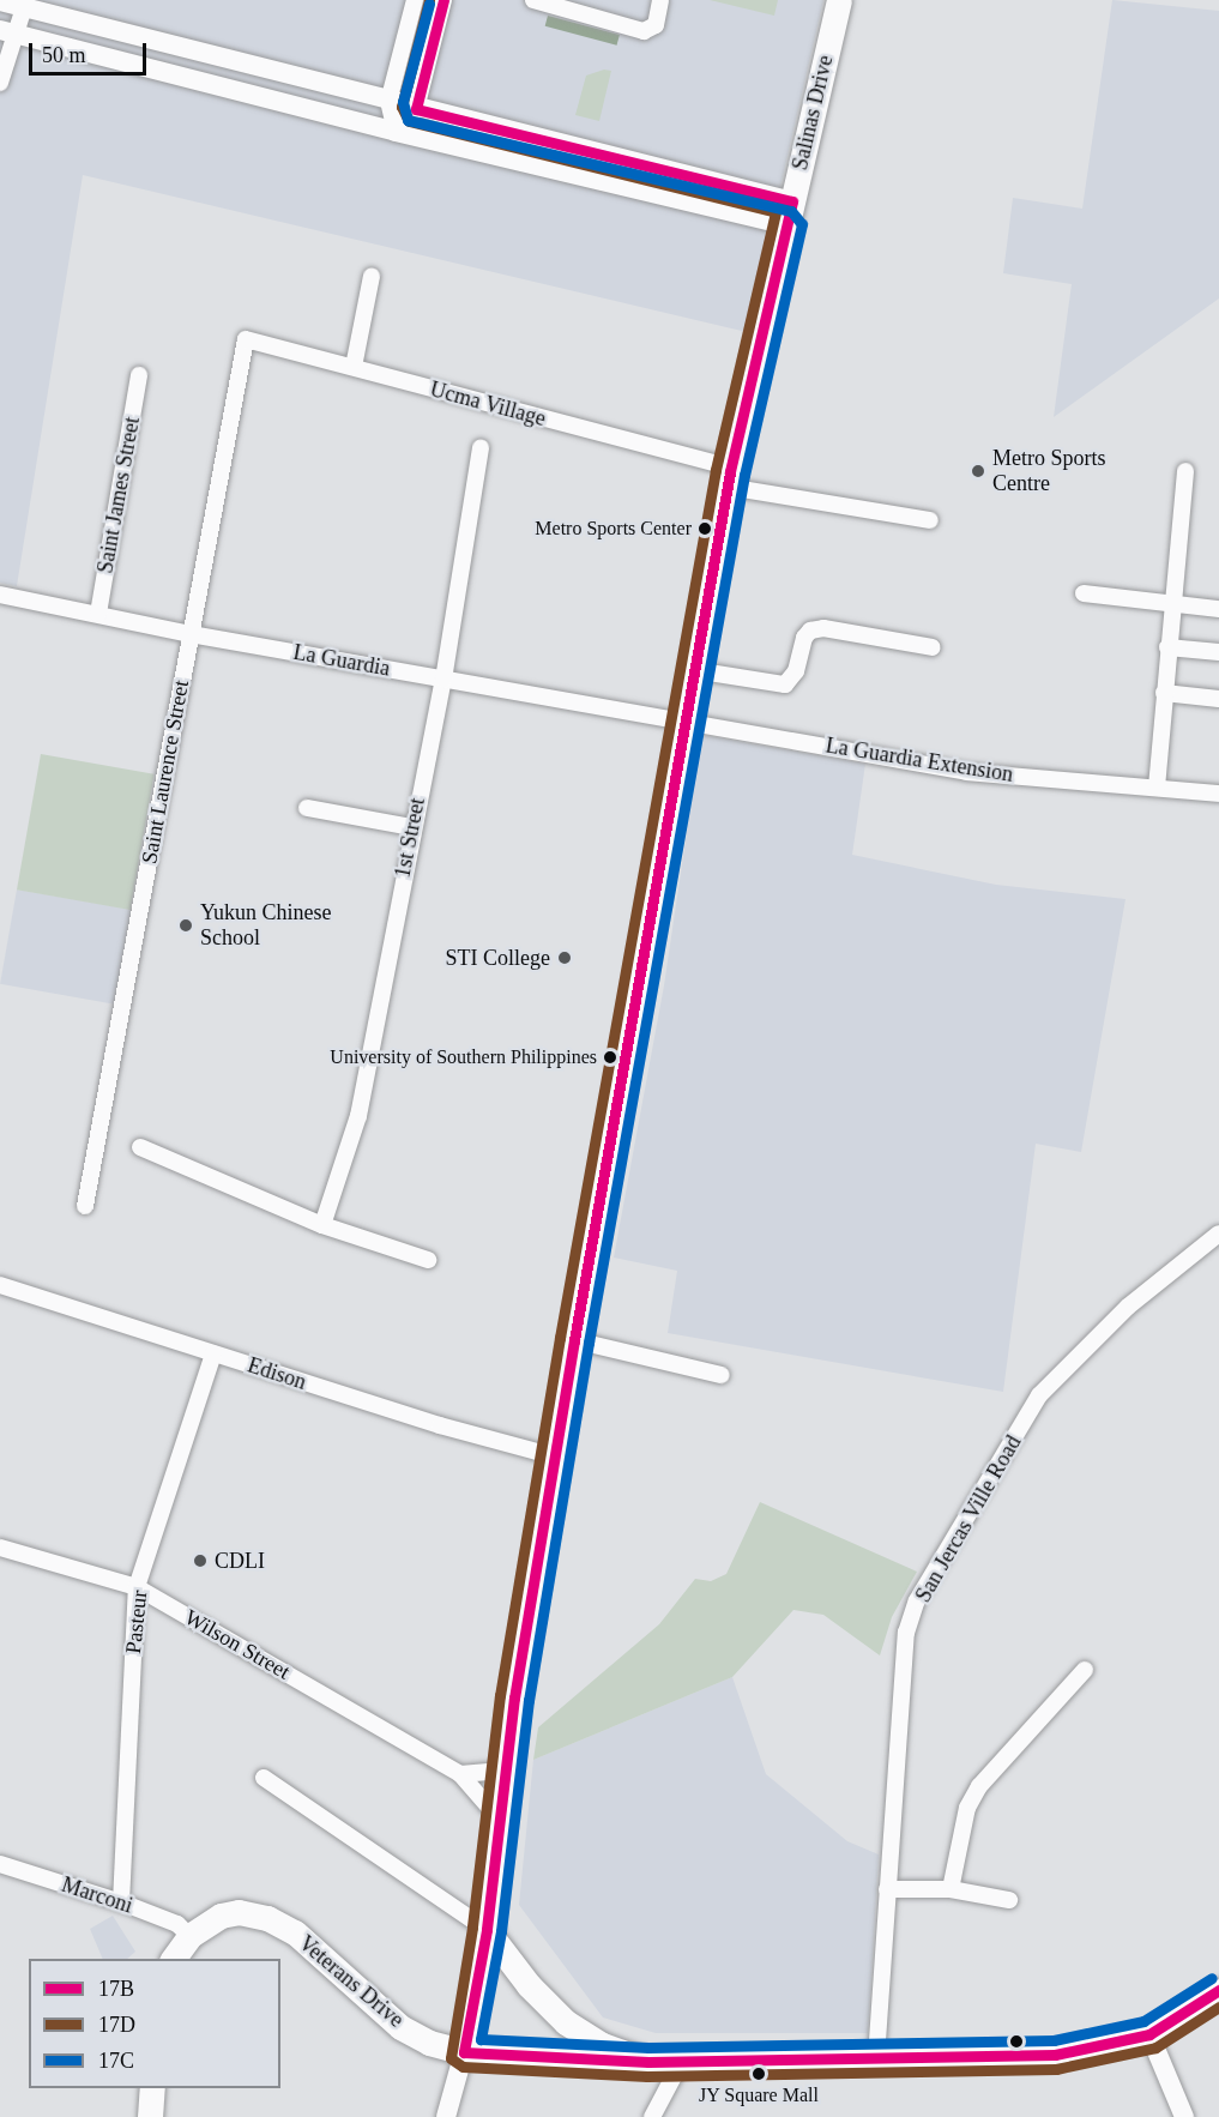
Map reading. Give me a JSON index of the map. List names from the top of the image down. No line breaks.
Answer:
{"streets":{"main road":["Salinas Drive","Veterans Drive"],"street":["Ucma Village","Saint James Street","La Guardia","La Guardia Extension","Saint Laurence Street","1st Street","Edison","San Jercas Ville Road","Pasteur","Wilson Street","Marconi"]},"crossings":[["Salinas Drive","Ucma Village"],["Salinas Drive","La Guardia"],["Salinas Drive","La Guardia Extension"],["Salinas Drive","Edison"],["Salinas Drive","Wilson Street"],["Salinas Drive","Veterans Drive"],["Ucma Village","Saint Laurence Street"],["Saint James Street","La Guardia"],["La Guardia","La Guardia Extension"],["La Guardia","Saint Laurence Street"],["La Guardia","1st Street"],["Edison","Pasteur"],["Pasteur","Wilson Street"],["Pasteur","Marconi"],["Marconi","Veterans Drive"]],"places":["Metro Sports Centre","Metro Sports Center","Yukun Chinese School","STI College","University of Southern Philippines","CDLI","JY Square Mall"],"lines":["transit line 17B","transit line 17D","transit line 17C"],"legend":["17B","17D","17C"],"scale_bar":"50 m"}
